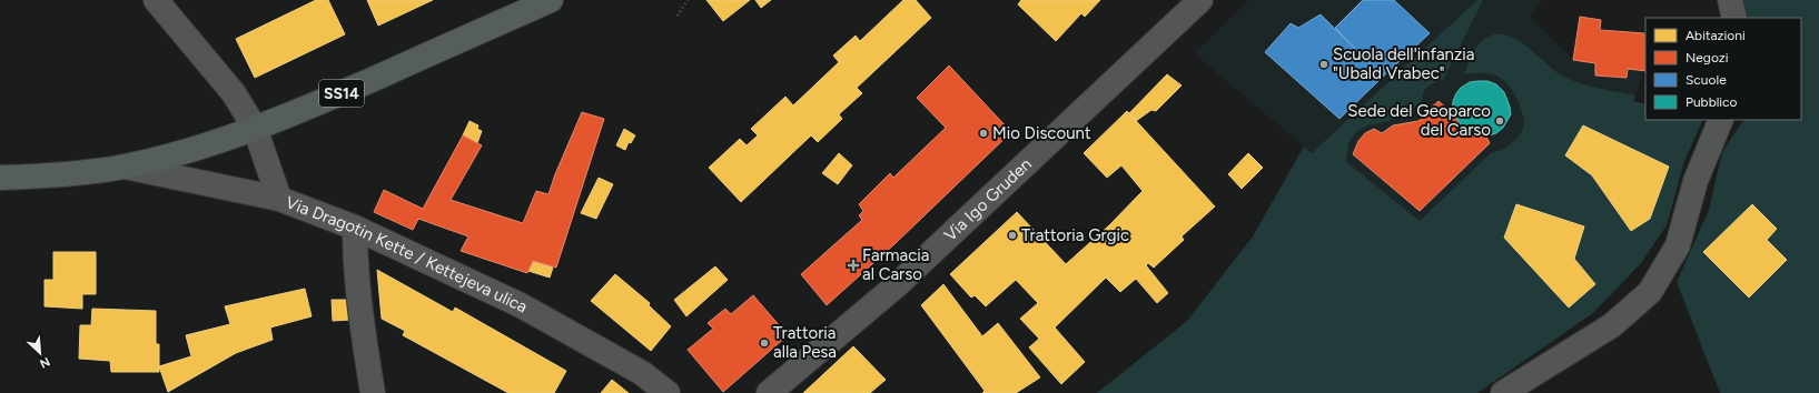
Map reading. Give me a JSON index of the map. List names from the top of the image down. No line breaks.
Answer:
{"streets":{"main road":["SS14"],"street":["Via Igo Gruden","Via Dragotin Kette / Kettejeva ulica"]},"crossings":[["SS14","Via Dragotin Kette / Kettejeva ulica"]],"places":{"other":["Scuola dell'infanzia \"Ubald Vrabec\"","Sede del Geoparco del Carso","Mio Discount","Trattoria Grgic","Trattoria alla Pesa"],"health":["Farmacia al Carso"]},"legend":["Abitazioni","Negozi","Scuole","Pubblico"],"north":"bottom right"}
